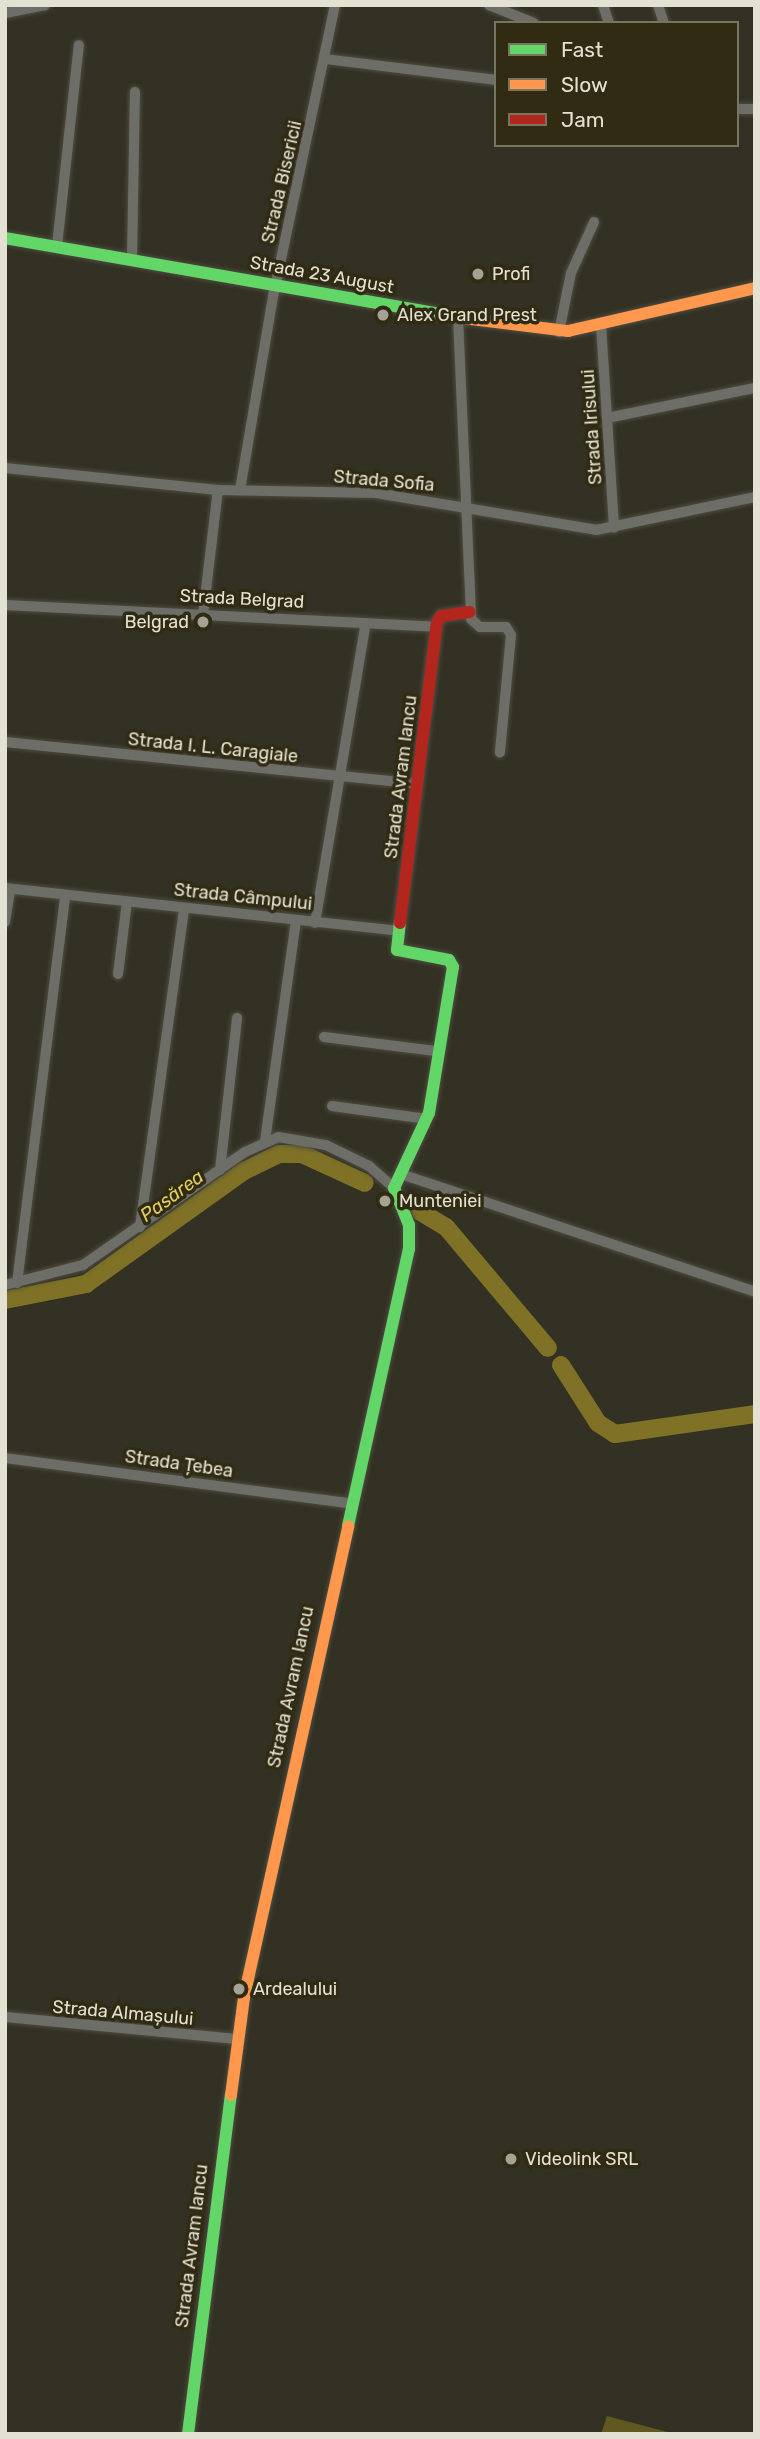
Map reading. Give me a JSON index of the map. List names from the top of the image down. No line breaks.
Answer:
{"streets":{"street":["Strada Bisericii","Strada 23 August","Strada Irisului","Strada Sofia","Strada Belgrad","Strada I. L. Caragiale","Strada Avram Iancu","Strada Câmpului","Strada Țebea","Strada Almașului"]},"crossings":[["Strada Bisericii","Strada 23 August"],["Strada Bisericii","Strada Sofia"],["Strada 23 August","Strada Irisului"],["Strada Irisului","Strada Sofia"],["Strada Belgrad","Strada Avram Iancu"],["Strada I. L. Caragiale","Strada Avram Iancu"],["Strada Avram Iancu","Strada Câmpului"],["Strada Avram Iancu","Strada Țebea"],["Strada Avram Iancu","Strada Almașului"]],"water":["Pasărea"],"places":["Profi","Alex Grand Prest","Belgrad","Munteniei","Ardealului","Videolink SRL"],"legend":["Fast","Slow","Jam"]}
